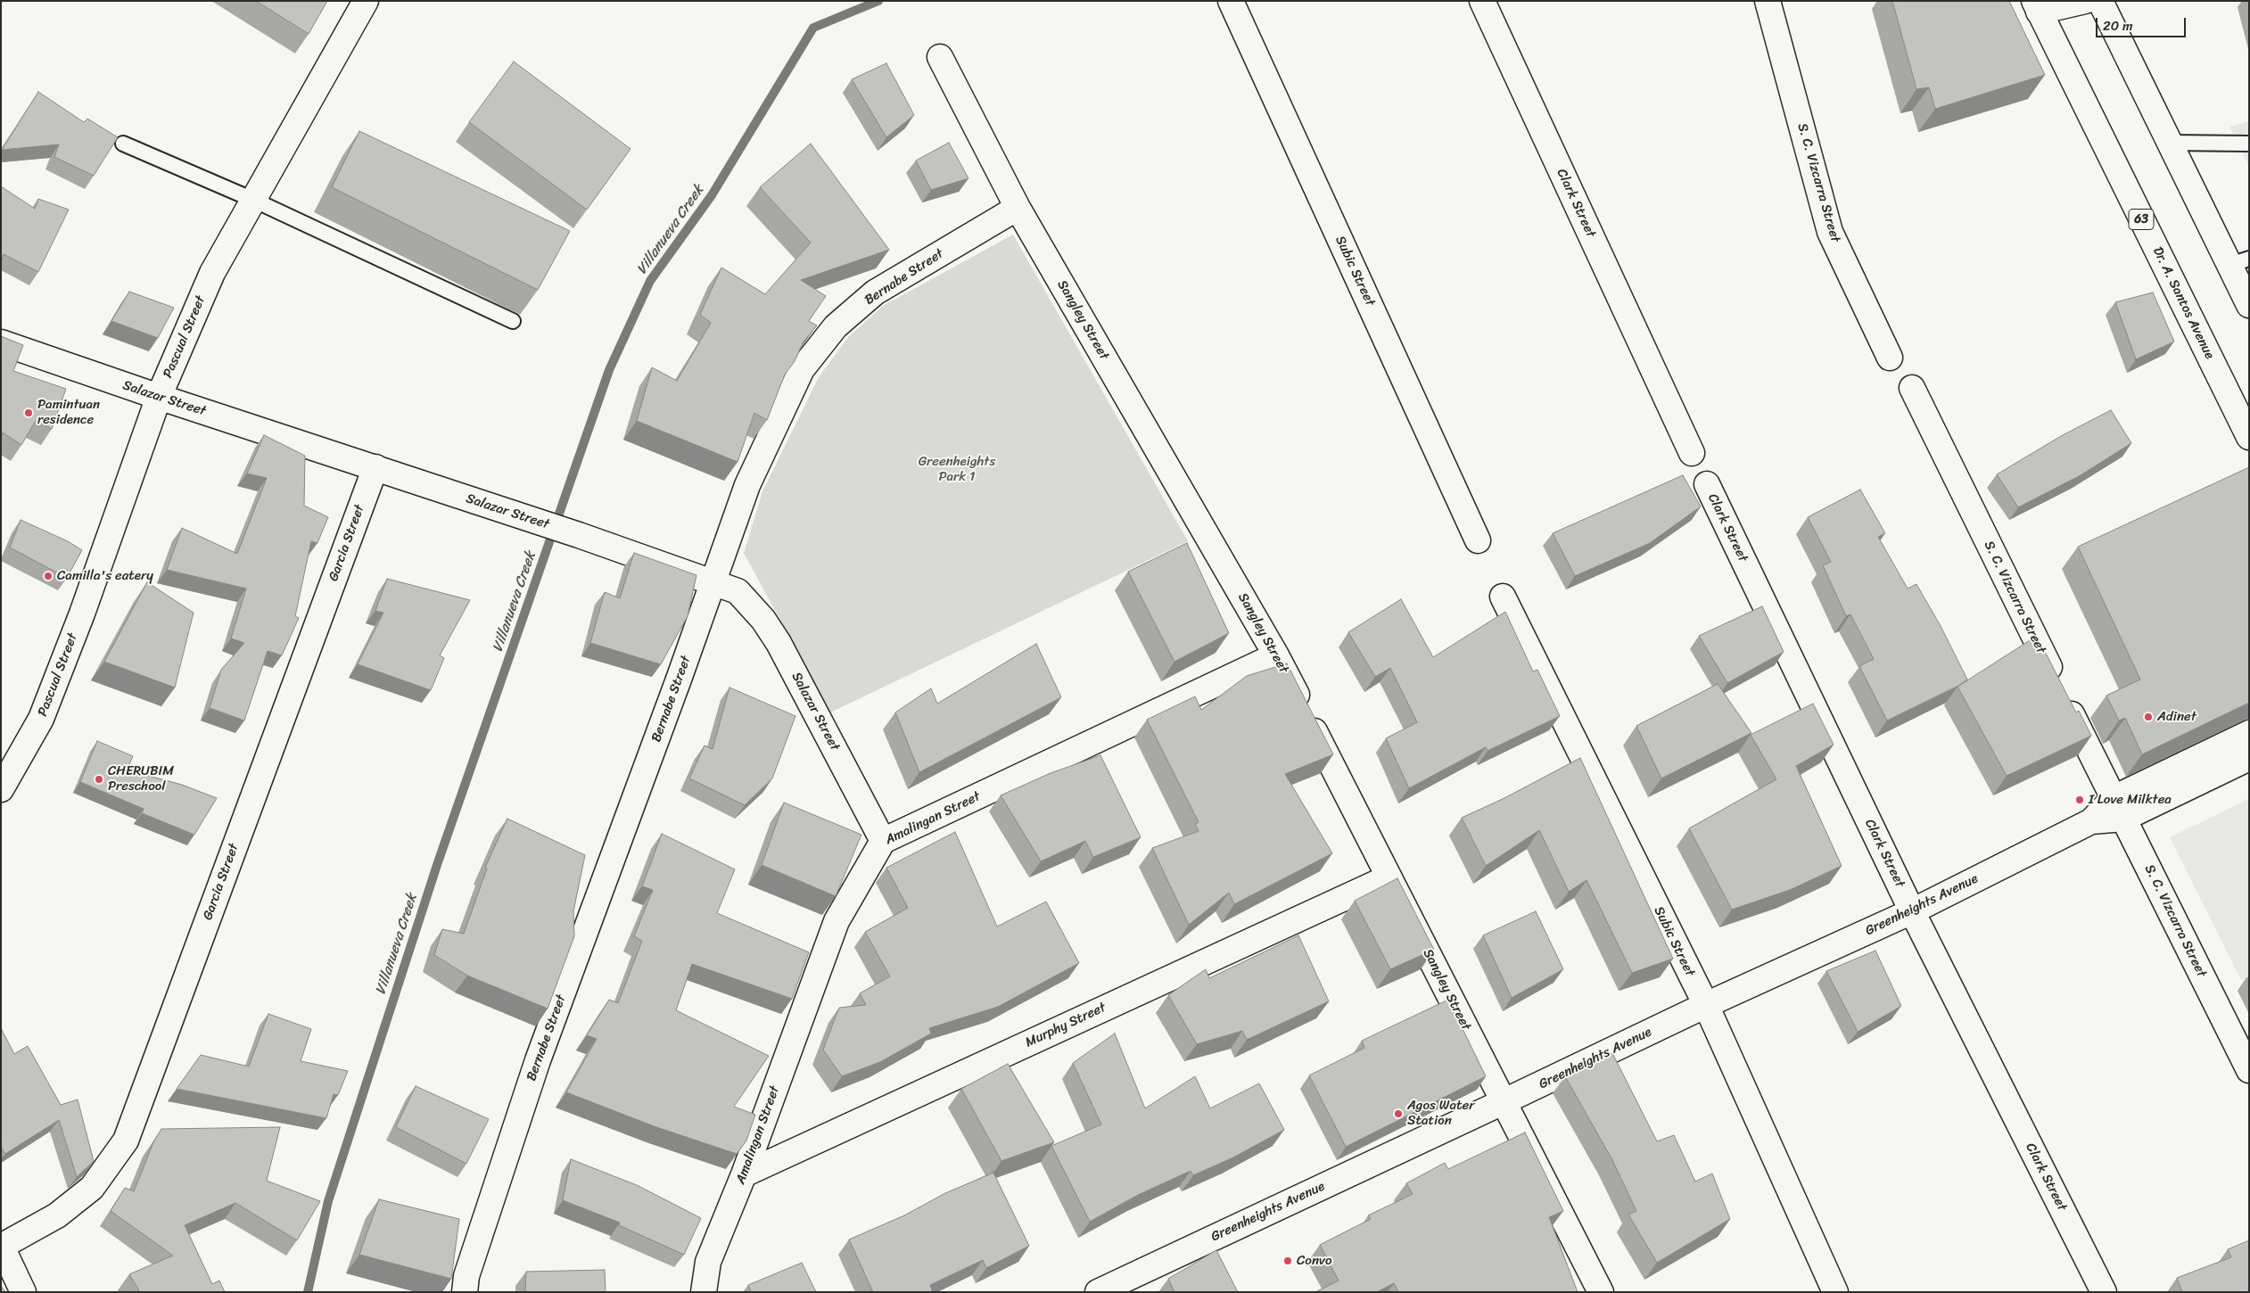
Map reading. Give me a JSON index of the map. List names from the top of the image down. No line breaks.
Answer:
{"streets":{"street":["S. C. Vizcarra Street","Clark Street","63","Subic Street","Bernabe Street","Dr. A. Santos Avenue","Sangley Street","Pascual Street","Salazar Street","Garcia Street","Amalingan Street","Greenheights Avenue","Murphy Street"]},"crossings":[["S. C. Vizcarra Street","Greenheights Avenue"],["Clark Street","Greenheights Avenue"],["Subic Street","Greenheights Avenue"],["Bernabe Street","Sangley Street"],["Bernabe Street","Salazar Street"],["Sangley Street","Amalingan Street"],["Sangley Street","Greenheights Avenue"],["Sangley Street","Murphy Street"],["Pascual Street","Salazar Street"],["Salazar Street","Garcia Street"],["Salazar Street","Amalingan Street"],["Amalingan Street","Murphy Street"]],"water":["Villanueva Creek"],"parks":["Greenheights Park 1"],"places":["Pamintuan residence","Camilla's eatery","Adinet","CHERUBIM Preschool","I Love Milktea","Agos Water Station","Convo"],"scale_bar":"20 m"}
